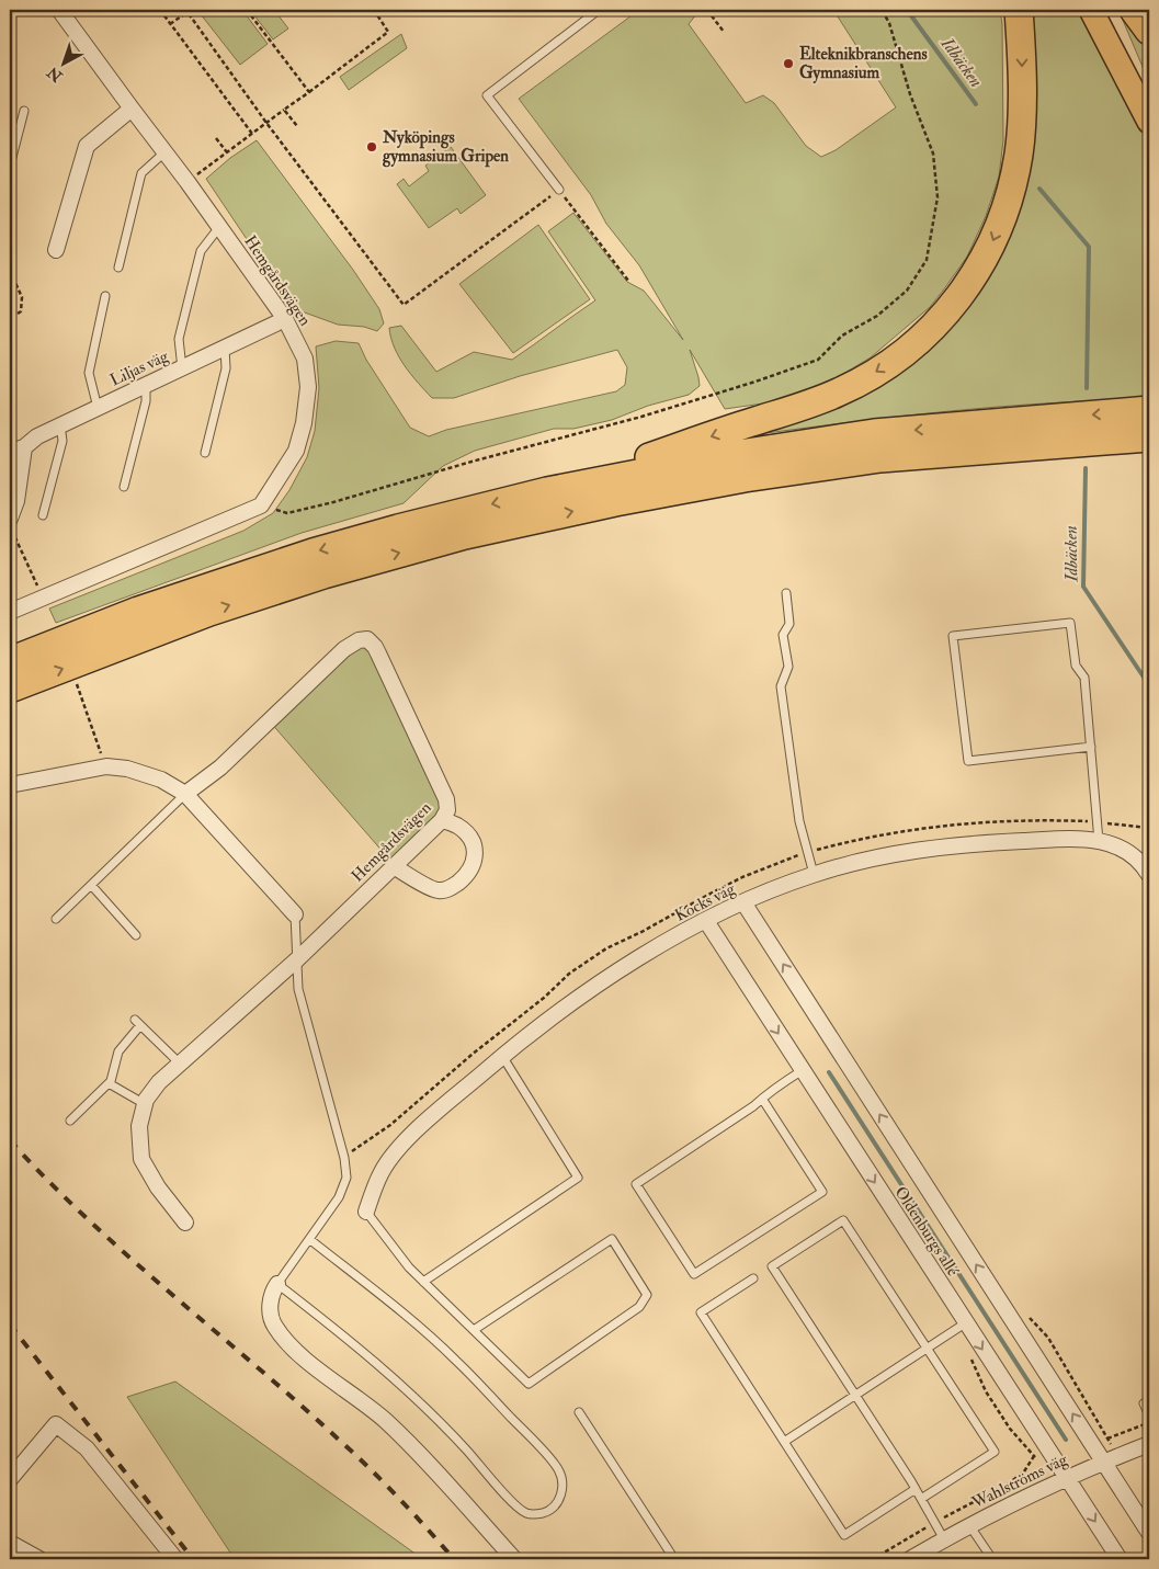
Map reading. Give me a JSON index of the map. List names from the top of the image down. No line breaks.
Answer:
{"streets":{"street":["Hemgårdsvägen","Liljas väg","Kocks väg","Oldenburgs allé","Wahlströms väg"]},"crossings":[["Hemgårdsvägen","Liljas väg"],["Kocks väg","Oldenburgs allé"],["Oldenburgs allé","Wahlströms väg"]],"water":["Idbäcken"],"places":["Elteknikbranschens Gymnasium","Nyköpings gymnasium Gripen"],"north":"bottom left"}
